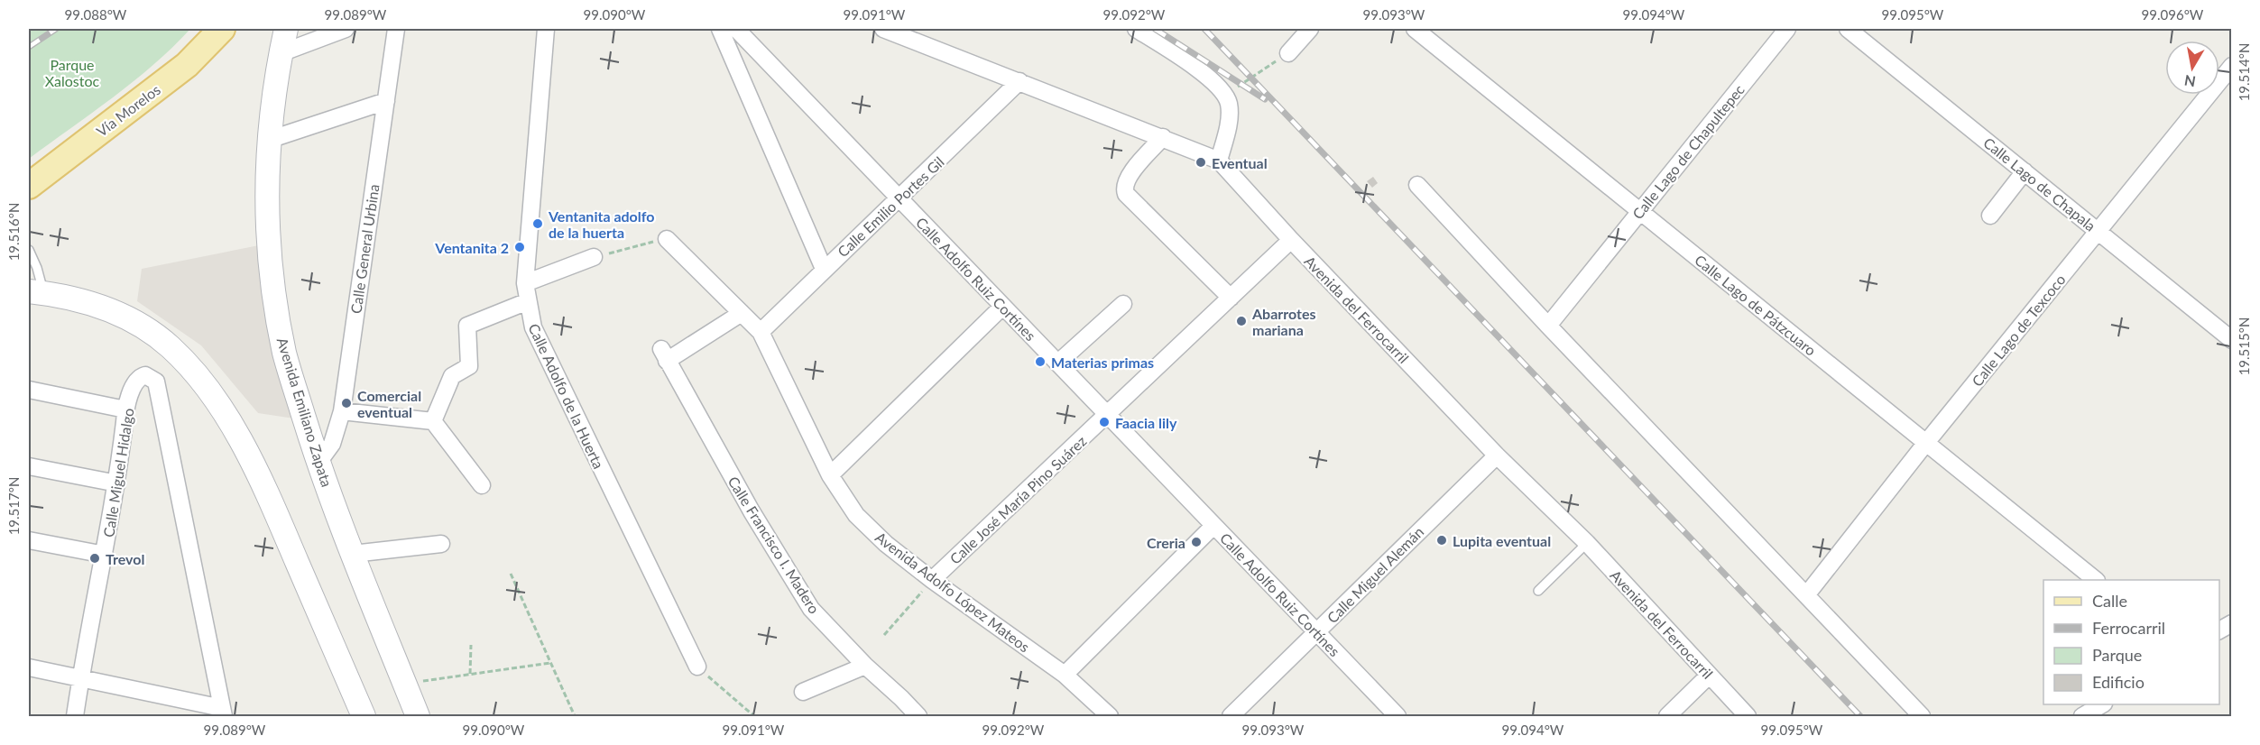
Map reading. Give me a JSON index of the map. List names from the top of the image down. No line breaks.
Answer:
{"streets":{"main road":["Vía Morelos","Avenida Emiliano Zapata"],"street":["Calle Lago de Chapultepec","Calle Lago de Chapala","Calle Emilio Portes Gil","Calle General Urbina","Calle Adolfo Ruiz Cortínes","Calle Lago de Pátzcuaro","Avenida del Ferrocarril","Calle Lago de Texcoco","Calle Adolfo de la Huerta","Calle Miguel Hidalgo","Calle José María Pino Suárez","Calle Francisco I. Madero","Calle Miguel Alemán","Avenida Adolfo López Mateos"]},"crossings":[["Calle Lago de Chapultepec","Calle Lago de Pátzcuaro"],["Calle Lago de Chapala","Calle Lago de Texcoco"],["Calle Emilio Portes Gil","Calle Adolfo Ruiz Cortínes"],["Calle Emilio Portes Gil","Avenida del Ferrocarril"],["Calle Emilio Portes Gil","Avenida Adolfo López Mateos"],["Calle General Urbina","Avenida Emiliano Zapata"],["Calle Adolfo Ruiz Cortínes","Calle José María Pino Suárez"],["Calle Adolfo Ruiz Cortínes","Calle Miguel Alemán"],["Calle Lago de Pátzcuaro","Calle Lago de Texcoco"],["Avenida del Ferrocarril","Calle José María Pino Suárez"],["Avenida del Ferrocarril","Calle Miguel Alemán"],["Calle José María Pino Suárez","Avenida Adolfo López Mateos"],["Calle Francisco I. Madero","Avenida Adolfo López Mateos"]],"parks":["Parque Xalostoc"],"places":["Eventual","Ventanita adolfo de la huerta","Ventanita 2","Abarrotes mariana","Materias primas","Comercial eventual","Faacia lily","Lupita eventual","Creria","Trevol"],"legend":["Calle","Ferrocarril","Parque","Edificio"],"north":"bottom","coordinates":["99.088°W","99.089°W","99.090°W","99.091°W","99.092°W","99.093°W","99.094°W","99.095°W","99.096°W","19.514°N","19.516°N","19.515°N","19.517°N"]}
